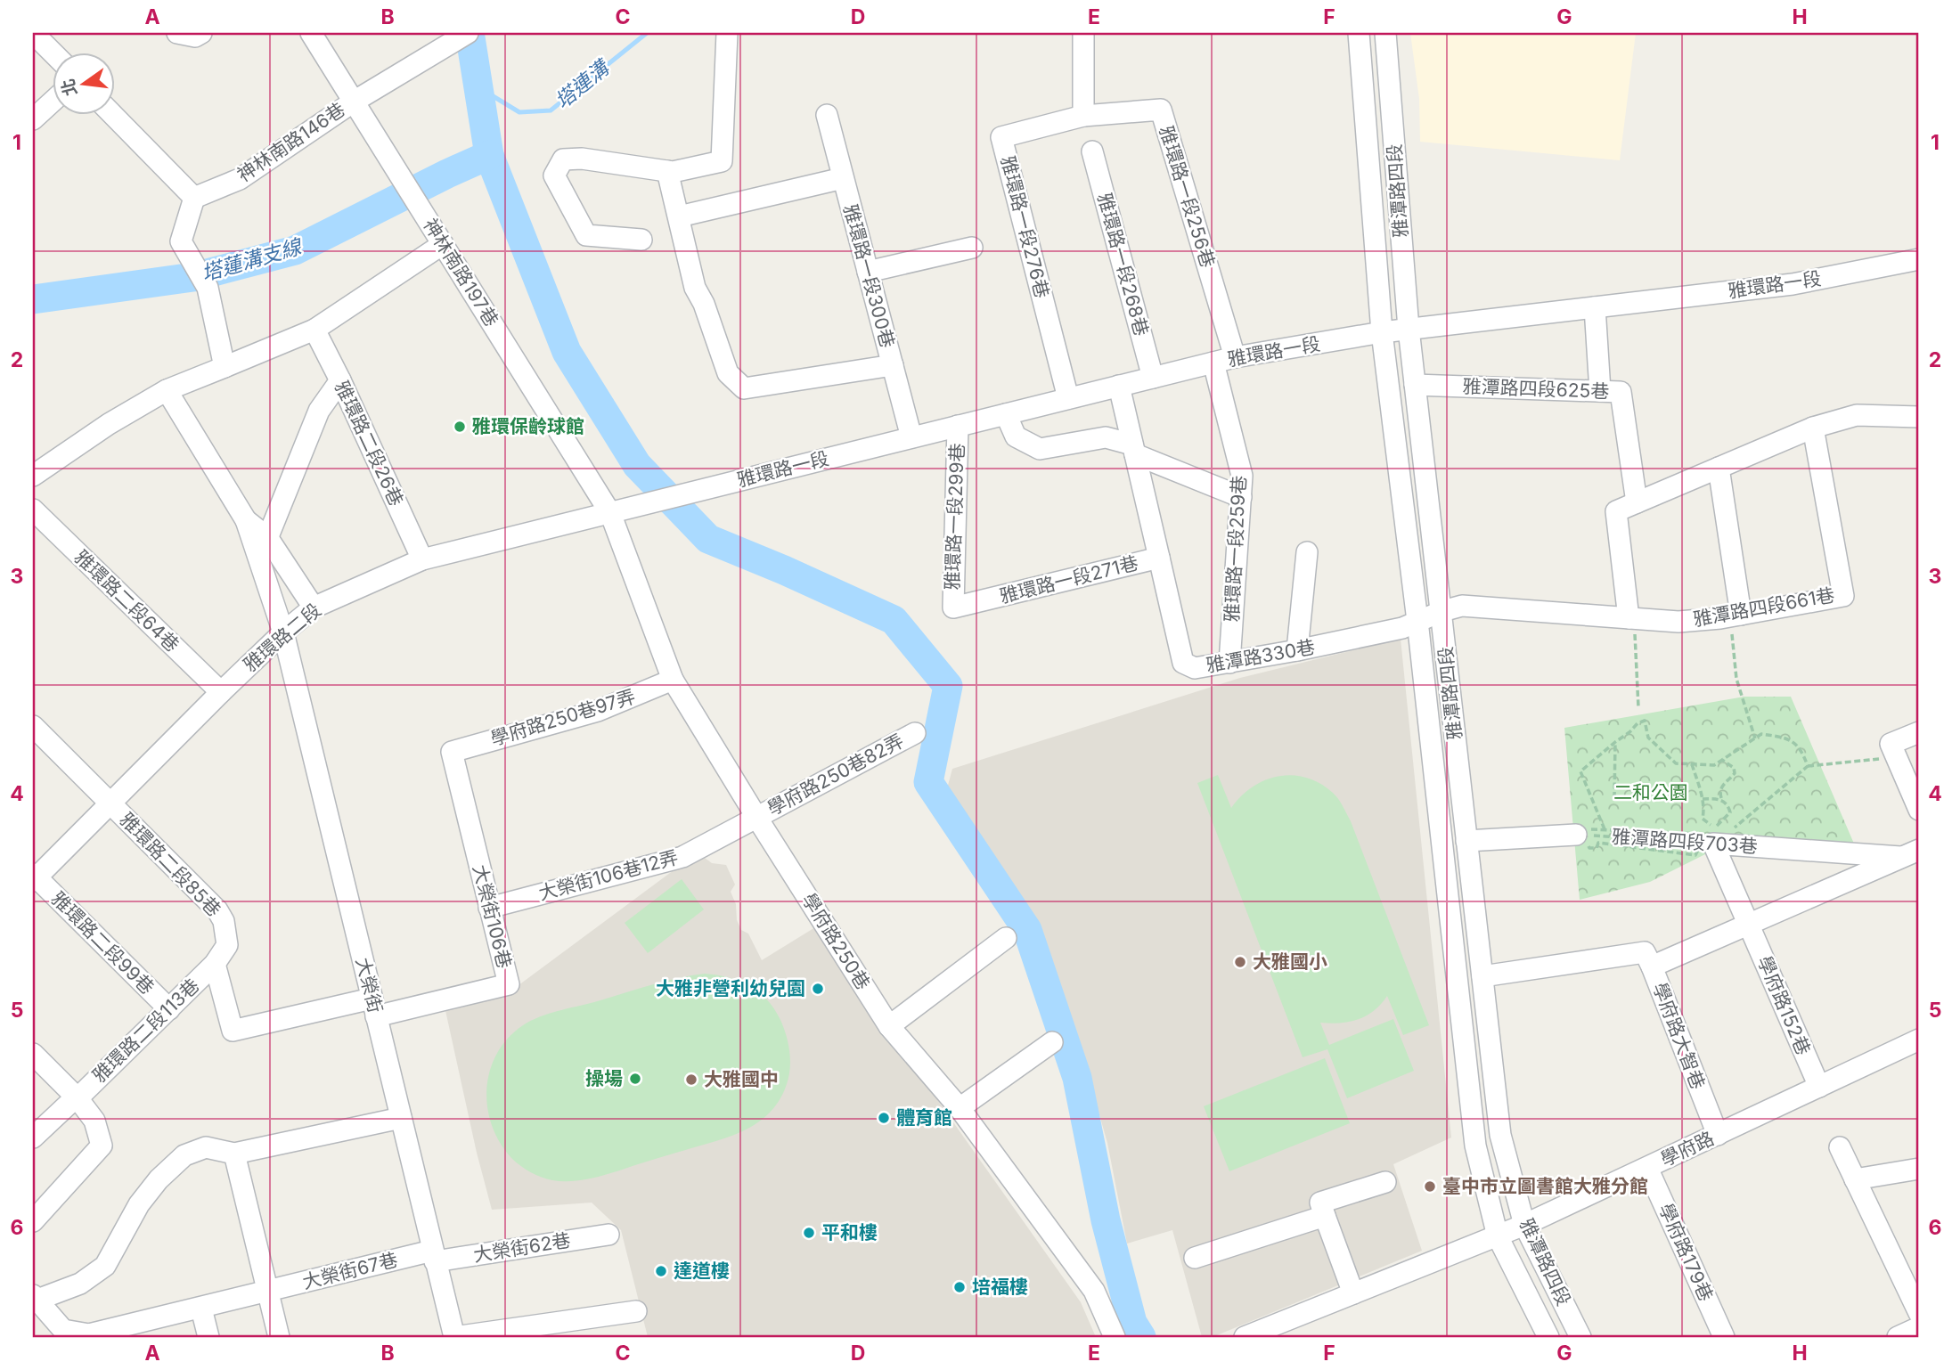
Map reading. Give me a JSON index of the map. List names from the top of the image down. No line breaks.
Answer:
{"streets":{"street":["神林南路146巷","雅潭路四段","雅環路一段256巷","雅環路一段276巷","雅環路一段268巷","神林南路197巷","雅環路一段300巷","雅環路一段","雅潭路四段625巷","雅環路二段26巷","雅環路一段299巷","雅環路一段259巷","雅環路一段271巷","雅環路二段64巷","雅潭路四段661巷","雅環路二段","雅潭路330巷","學府路250巷97弄","學府路250巷82弄","雅潭路四段703巷","雅環路二段85巷","大榮街106巷12弄","大榮街106巷","學府路250巷","雅環路二段99巷","大榮街","學府路152巷","雅環路二段113巷","學府路大智巷","學府路","大榮街62巷","學府路179巷","大榮街67巷"]},"crossings":[["神林南路146巷","神林南路197巷"],["雅潭路四段","雅環路一段"],["雅潭路四段","雅潭路四段625巷"],["雅潭路四段","雅潭路四段661巷"],["雅潭路四段","雅潭路330巷"],["雅潭路四段","學府路"],["雅環路一段256巷","雅環路一段276巷"],["雅環路一段256巷","雅環路一段"],["雅環路一段276巷","雅環路一段"],["雅環路一段268巷","雅環路一段"],["神林南路197巷","雅環路二段"],["神林南路197巷","學府路250巷"],["雅環路一段300巷","雅環路一段"],["雅環路一段","雅環路一段299巷"],["雅環路一段","雅環路一段259巷"],["雅環路一段","雅環路一段271巷"],["雅環路一段","雅環路二段"],["雅環路二段26巷","雅環路二段"],["雅環路一段299巷","雅環路一段271巷"],["雅環路一段259巷","雅潭路330巷"],["雅環路一段271巷","雅潭路330巷"],["雅環路二段64巷","雅環路二段"],["雅潭路四段661巷","雅潭路330巷"],["雅環路二段","雅環路二段85巷"],["雅環路二段","學府路250巷"],["雅環路二段","雅環路二段99巷"],["雅環路二段","大榮街"],["學府路250巷97弄","大榮街106巷"],["學府路250巷97弄","學府路250巷"],["學府路250巷82弄","大榮街106巷12弄"],["學府路250巷82弄","學府路250巷"],["雅潭路四段703巷","學府路大智巷"],["雅環路二段85巷","雅環路二段113巷"],["大榮街106巷12弄","大榮街106巷"],["大榮街106巷12弄","學府路250巷"],["大榮街106巷","大榮街"],["雅環路二段99巷","雅環路二段113巷"],["大榮街","大榮街62巷"],["大榮街","大榮街67巷"],["學府路152巷","學府路大智巷"],["學府路152巷","學府路"],["學府路大智巷","學府路"],["學府路","學府路179巷"],["大榮街62巷","大榮街67巷"]],"water":["塔連溝","塔蓮溝支線"],"parks":["二和公園"],"places":["雅環保齡球館","大雅國小","大雅非營利幼兒園","操場","大雅國中","體育館","臺中市立圖書館大雅分館","平和樓","達道樓","培福樓"],"north":"left","grid":{"columns":["A","B","C","D","E","F","G","H"],"rows":["1","2","3","4","5","6"]}}
